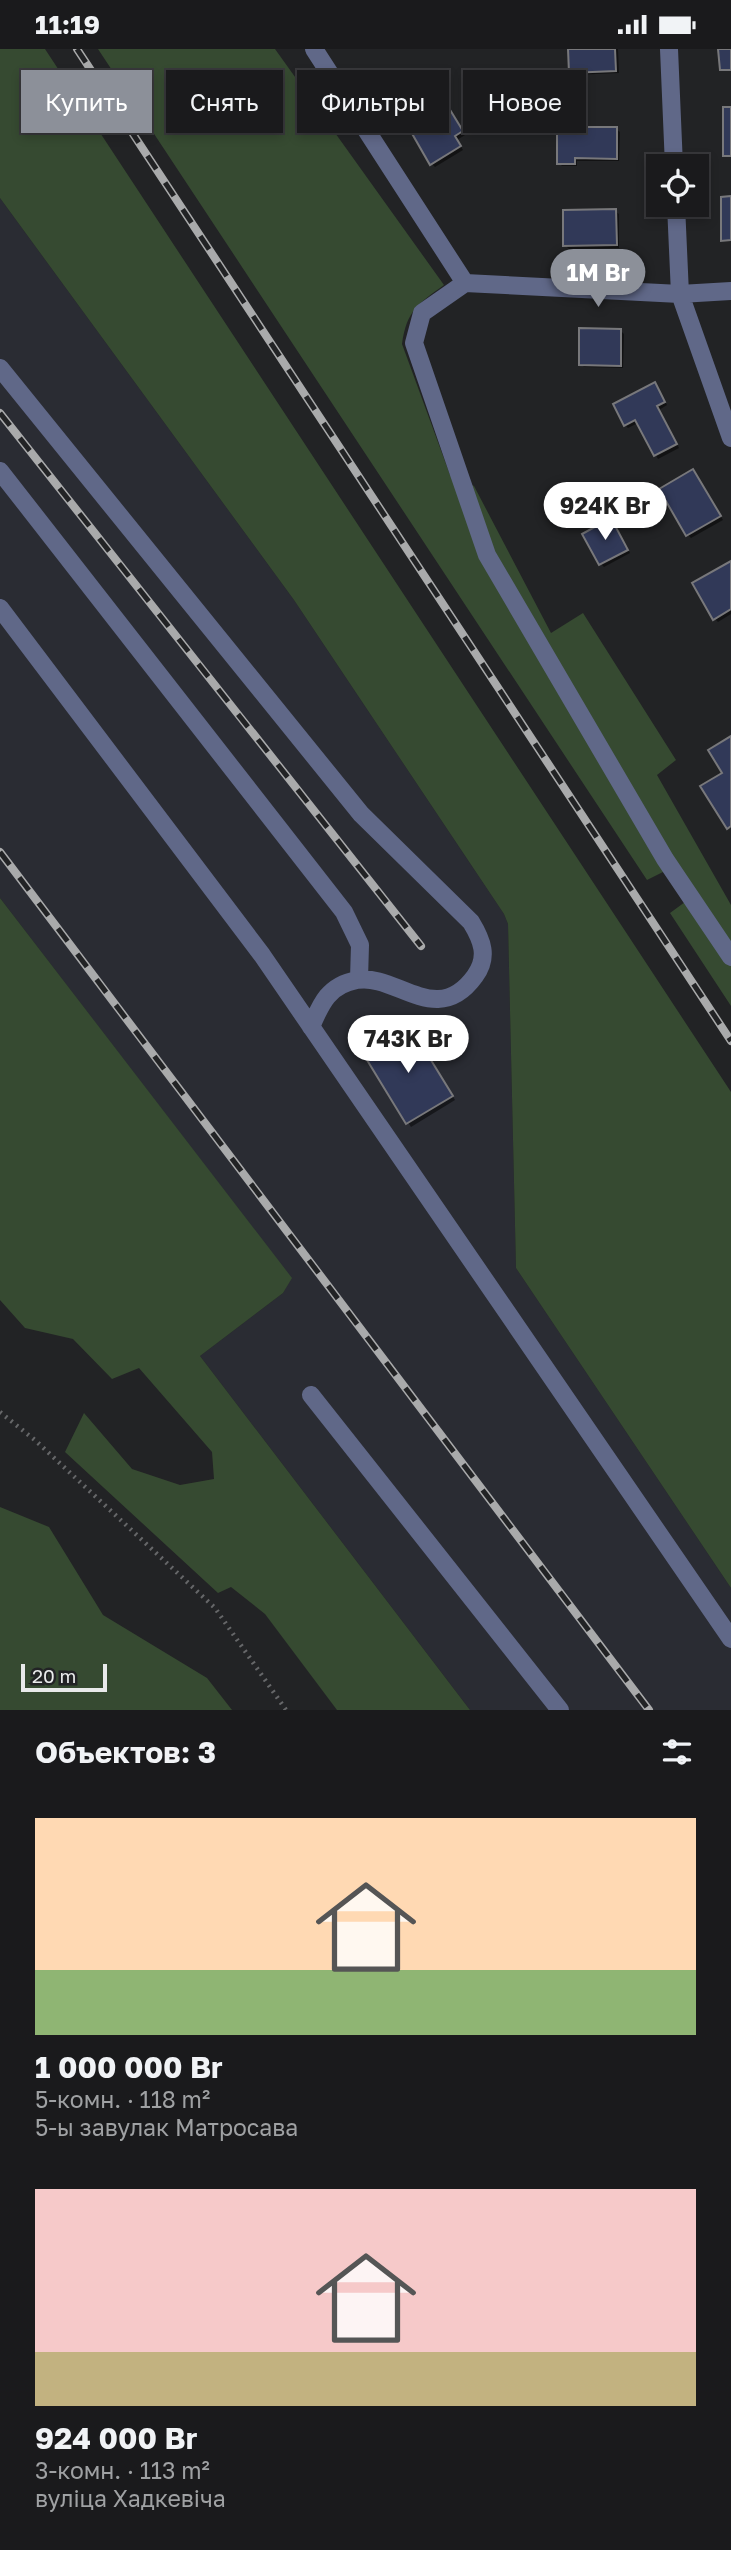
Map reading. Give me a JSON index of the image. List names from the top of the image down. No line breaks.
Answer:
{"scale_bar":"20 m","page":{"status":"11:19","chip":["Купить","Снять","Фильтры","Новое"],"price":["1M Br","924K Br","743K Br"],"scale":"20 m","heading":"Объектов: 3","list":[{"name":"1 000 000 Br","note":"5-комн. · 118 m² · 5-ы завулак Матросава"},{"name":"924 000 Br","note":"3-комн. · 113 m² · вуліца Хадкевіча"}]}}
